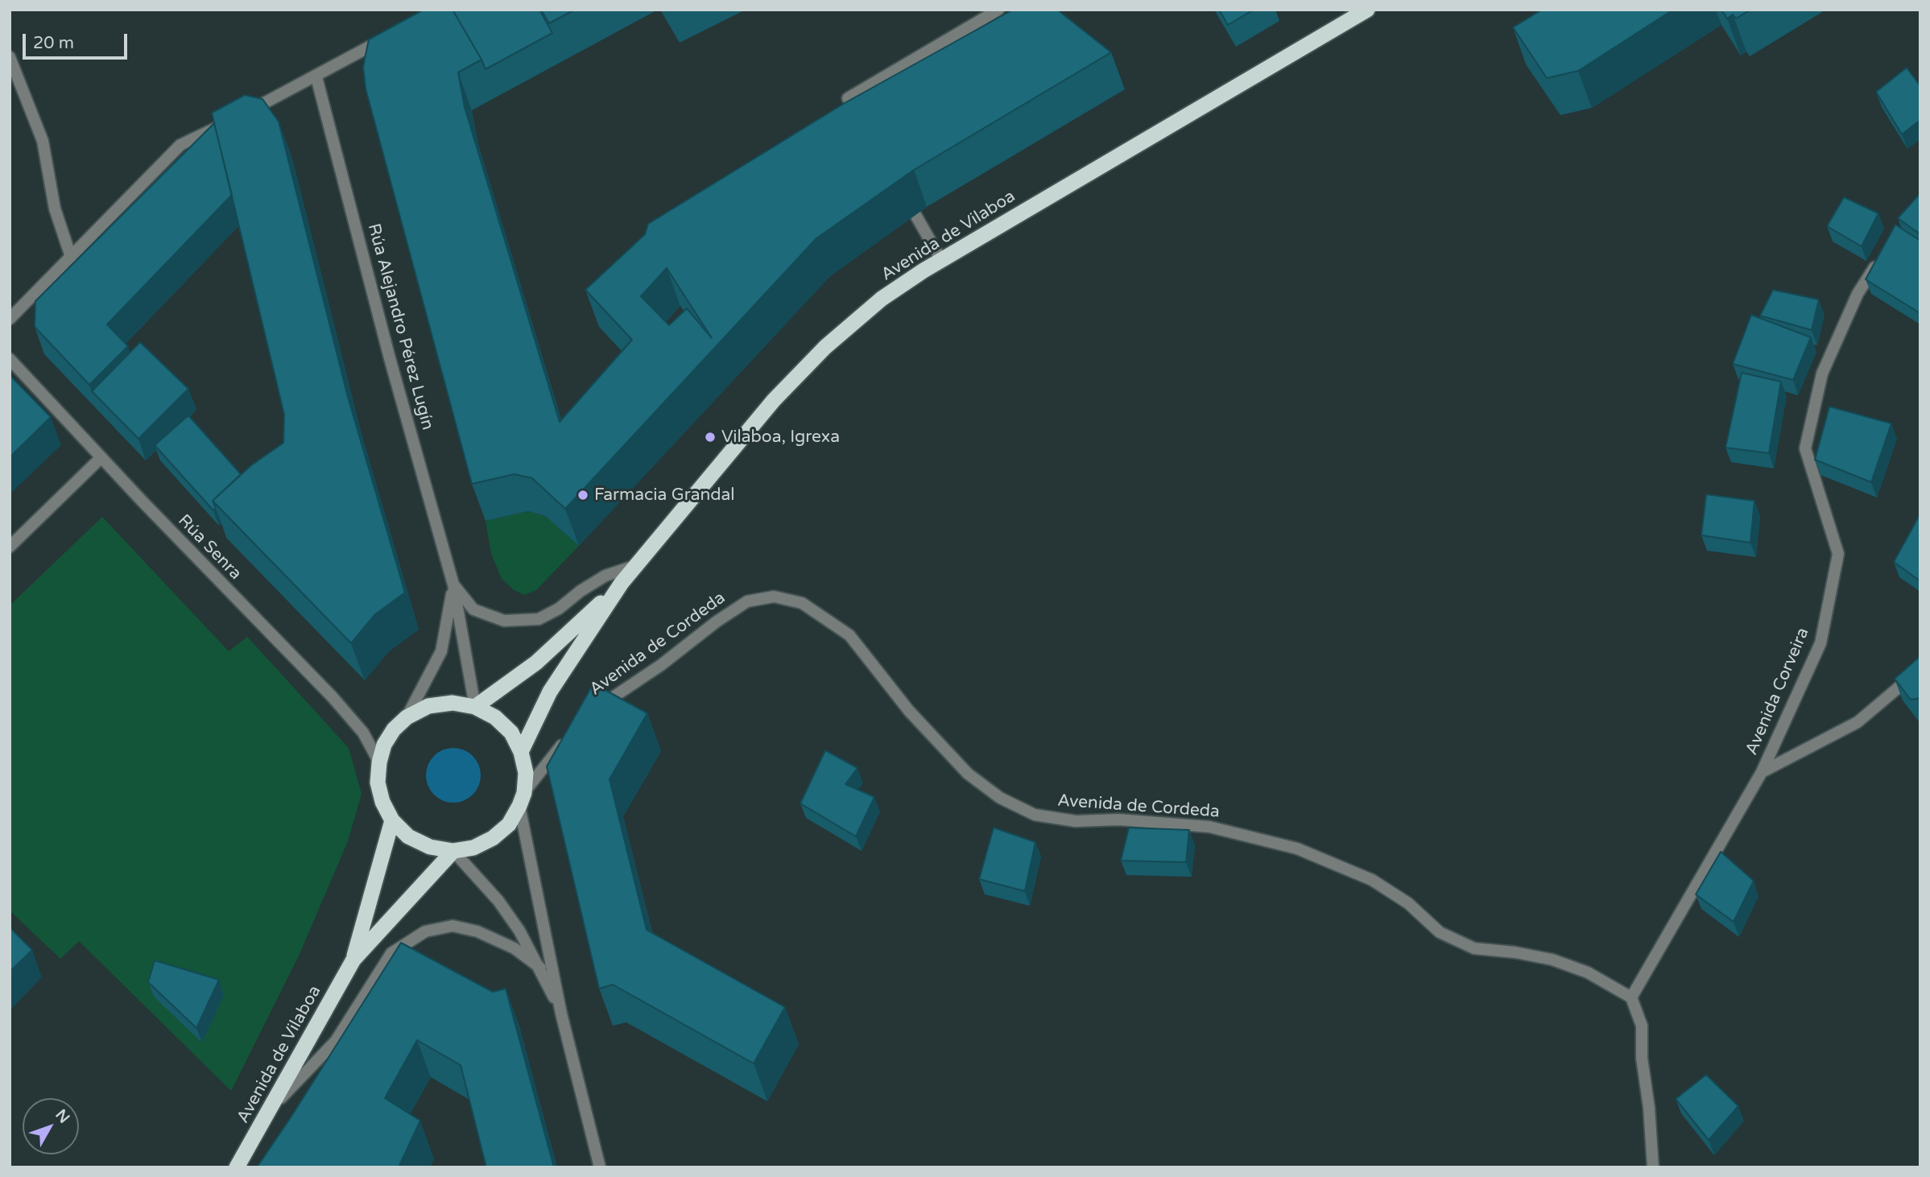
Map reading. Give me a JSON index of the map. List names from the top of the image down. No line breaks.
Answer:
{"streets":{"highway":["Avenida de Vilaboa"],"street":["Rúa Alejandro Pérez Lugín","Rúa Senra","Avenida de Cordeda","Avenida Corveira"]},"crossings":[["Avenida de Vilaboa","Rúa Alejandro Pérez Lugín"],["Avenida de Vilaboa","Rúa Senra"],["Rúa Alejandro Pérez Lugín","Rúa Senra"],["Avenida de Cordeda","Avenida Corveira"]],"places":["Vilaboa, Igrexa","Farmacia Grandal"],"scale_bar":"20 m","north":"top right"}
